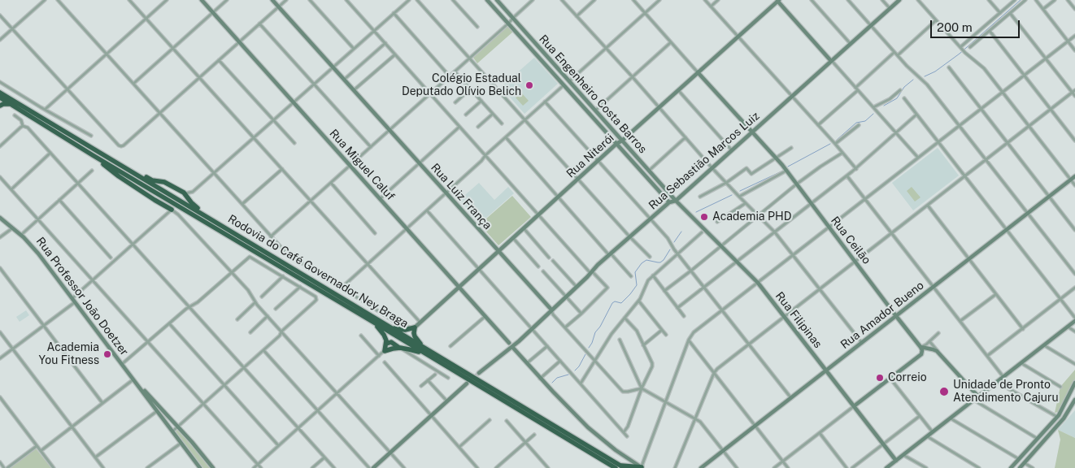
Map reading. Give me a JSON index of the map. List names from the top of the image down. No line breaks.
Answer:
{"streets":{"highway":["Rodovia do Café Governador Ney Braga"],"street":["Rua Engenheiro Costa Barros","Rua Niterói","Rua Sebastião Marcos Luiz","Rua Miguel Caluf","Rua Luiz França","Rua Ceilão","Rua Professor João Doetzer","Rua Amador Bueno","Rua Filipinas"]},"crossings":[["Rua Engenheiro Costa Barros","Rua Niterói"],["Rua Engenheiro Costa Barros","Rua Sebastião Marcos Luiz"],["Rua Engenheiro Costa Barros","Rua Filipinas"],["Rua Niterói","Rua Miguel Caluf"],["Rua Niterói","Rua Luiz França"],["Rua Niterói","Rua Ceilão"],["Rua Sebastião Marcos Luiz","Rua Miguel Caluf"],["Rua Sebastião Marcos Luiz","Rua Luiz França"],["Rua Sebastião Marcos Luiz","Rua Ceilão"],["Rua Sebastião Marcos Luiz","Rua Filipinas"],["Rua Ceilão","Rua Amador Bueno"],["Rua Amador Bueno","Rua Filipinas"]],"places":["Colégio Estadual Deputado Olívio Belich","Academia PHD","Academia You Fitness","Correio","Unidade de Pronto Atendimento Cajuru"],"scale_bar":"200 m"}
